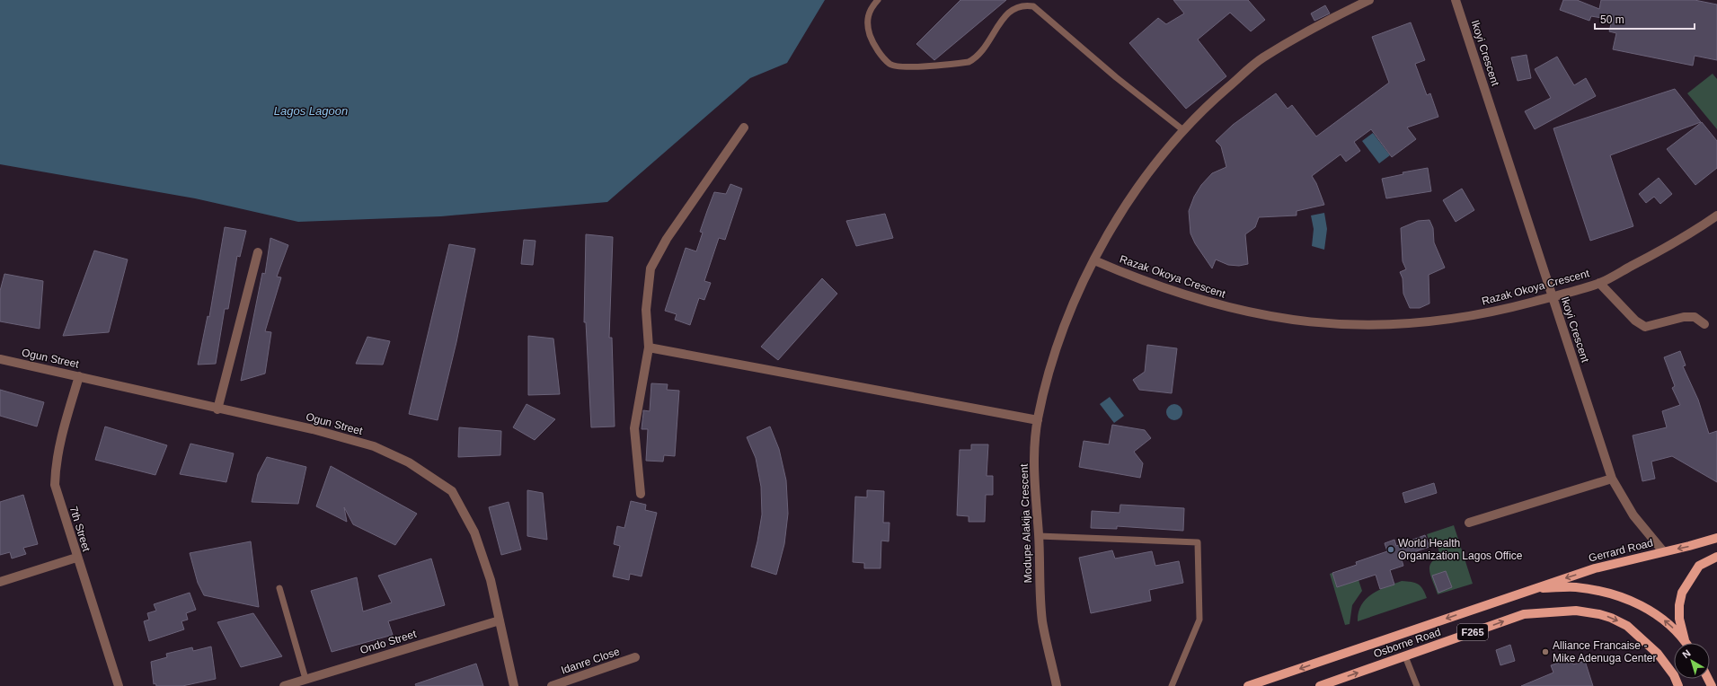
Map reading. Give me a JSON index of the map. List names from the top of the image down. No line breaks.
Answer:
{"streets":{"main road":["Gerrard Road","F265","Osborne Road"],"street":["Ikoyi Crescent","Razak Okoya Crescent","Ogun Street","Modupe Alakija Crescent","7th Street","Ondo Street","Idanre Close"]},"crossings":[["Ikoyi Crescent","Razak Okoya Crescent"],["Ikoyi Crescent","Gerrard Road"],["Razak Okoya Crescent","Modupe Alakija Crescent"],["Ogun Street","7th Street"],["Ogun Street","Ondo Street"],["Gerrard Road","F265"],["Gerrard Road","Osborne Road"],["F265","Osborne Road"]],"one_way":["Gerrard Road"],"water":["Lagos Lagoon"],"places":["World Health Organization Lagos Office","Alliance Francaise - Mike Adenuga Center"],"scale_bar":"50 m","north":"top left"}
